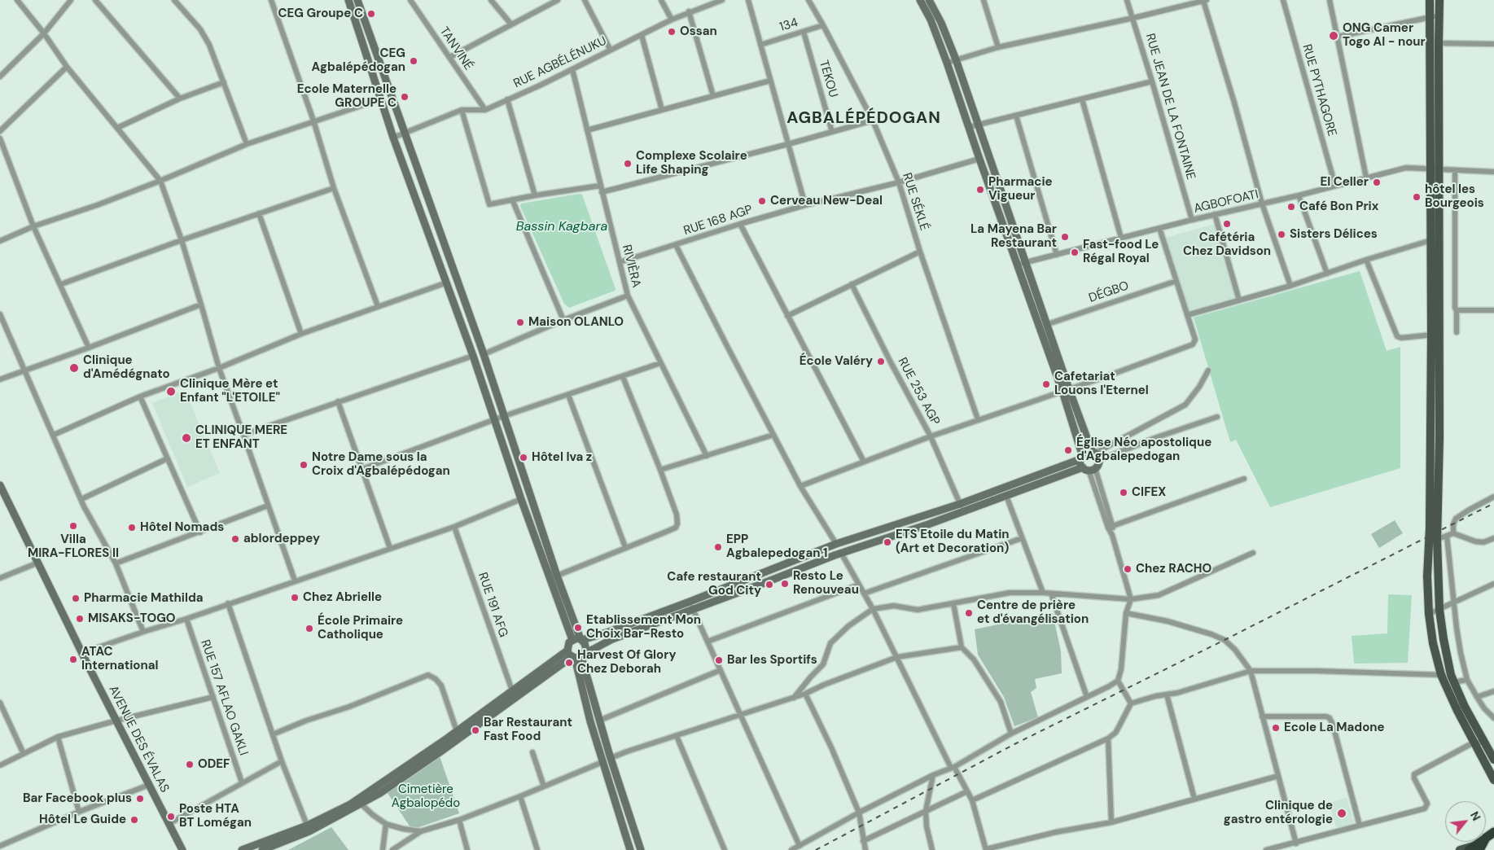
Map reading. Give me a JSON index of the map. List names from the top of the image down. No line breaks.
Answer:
{"streets":{"street":["134","TANVINÉ","RUE AGBÉLÉNUKU","TEKOU","RUE PYTHAGORE","RUE JEAN DE LA FONTAINE","RUE SÉKLÉ","AGBOFOATI","RUE 168 AGP","RIVIÈRA","DÉGBO","RUE 253 AGP","RUE 191 AFG","RUE 157 AFLAO GAKLI","AVENUE DES ÉVALAS"]},"crossings":[["134","TEKOU"],["134","RUE SÉKLÉ"],["TANVINÉ","RUE AGBÉLÉNUKU"],["RUE AGBÉLÉNUKU","RIVIÈRA"],["RUE PYTHAGORE","AGBOFOATI"],["RUE JEAN DE LA FONTAINE","AGBOFOATI"],["RUE SÉKLÉ","RUE 168 AGP"],["RUE 168 AGP","RIVIÈRA"]],"districts":["AGBALÉPÉDOGAN"],"water":["Bassin Kagbara"],"parks":["Cimetière Agbalopédo"],"places":["CEG Groupe C","Ossan","ONG Camer Togo Al - nour","CEG Agbalépédogan","Ecole Maternelle GROUPE C","Complexe Scolaire Life Shaping","El Celler","Pharmacie Vigueur","hôtel les Bourgeois","Cerveau New-Deal","Café Bon Prix","Cafétéria Chez Davidson","Sisters Délices","La Mayena Bar Restaurant","Fast-food Le Régal Royal","Maison OLANLO","École Valéry","Clinique d'Amédégnato","Cafetariat Louons l'Eternel","Clinique Mère et Enfant \"L'ETOILE\"","CLINIQUE MERE ET ENFANT","Église Néo apostolique d'Agbalepedogan","Hôtel Iva z","Notre Dame sous la Croix d'Agbalépédogan","CIFEX","Villa MIRA-FLORES II","Hôtel Nomads","ablordeppey","ETS Etoile du Matin (Art et Decoration)","EPP Agbalepedogan 1","Chez RACHO","Resto Le Renouveau","Cafe restaurant God City","Chez Abrielle","Pharmacie Mathilda","Centre de prière et d'évangélisation","MISAKS-TOGO","Etablissement Mon Choix Bar-Resto","École Primaire Catholique","ATAC International","Bar les Sportifs","Harvest Of Glory Chez Deborah","Ecole La Madone","Bar Restaurant Fast Food","ODEF","Bar Facebook plus","Clinique de gastro entérologie","Poste HTA BT Lomégan","Hôtel Le Guide"],"north":"top right"}
